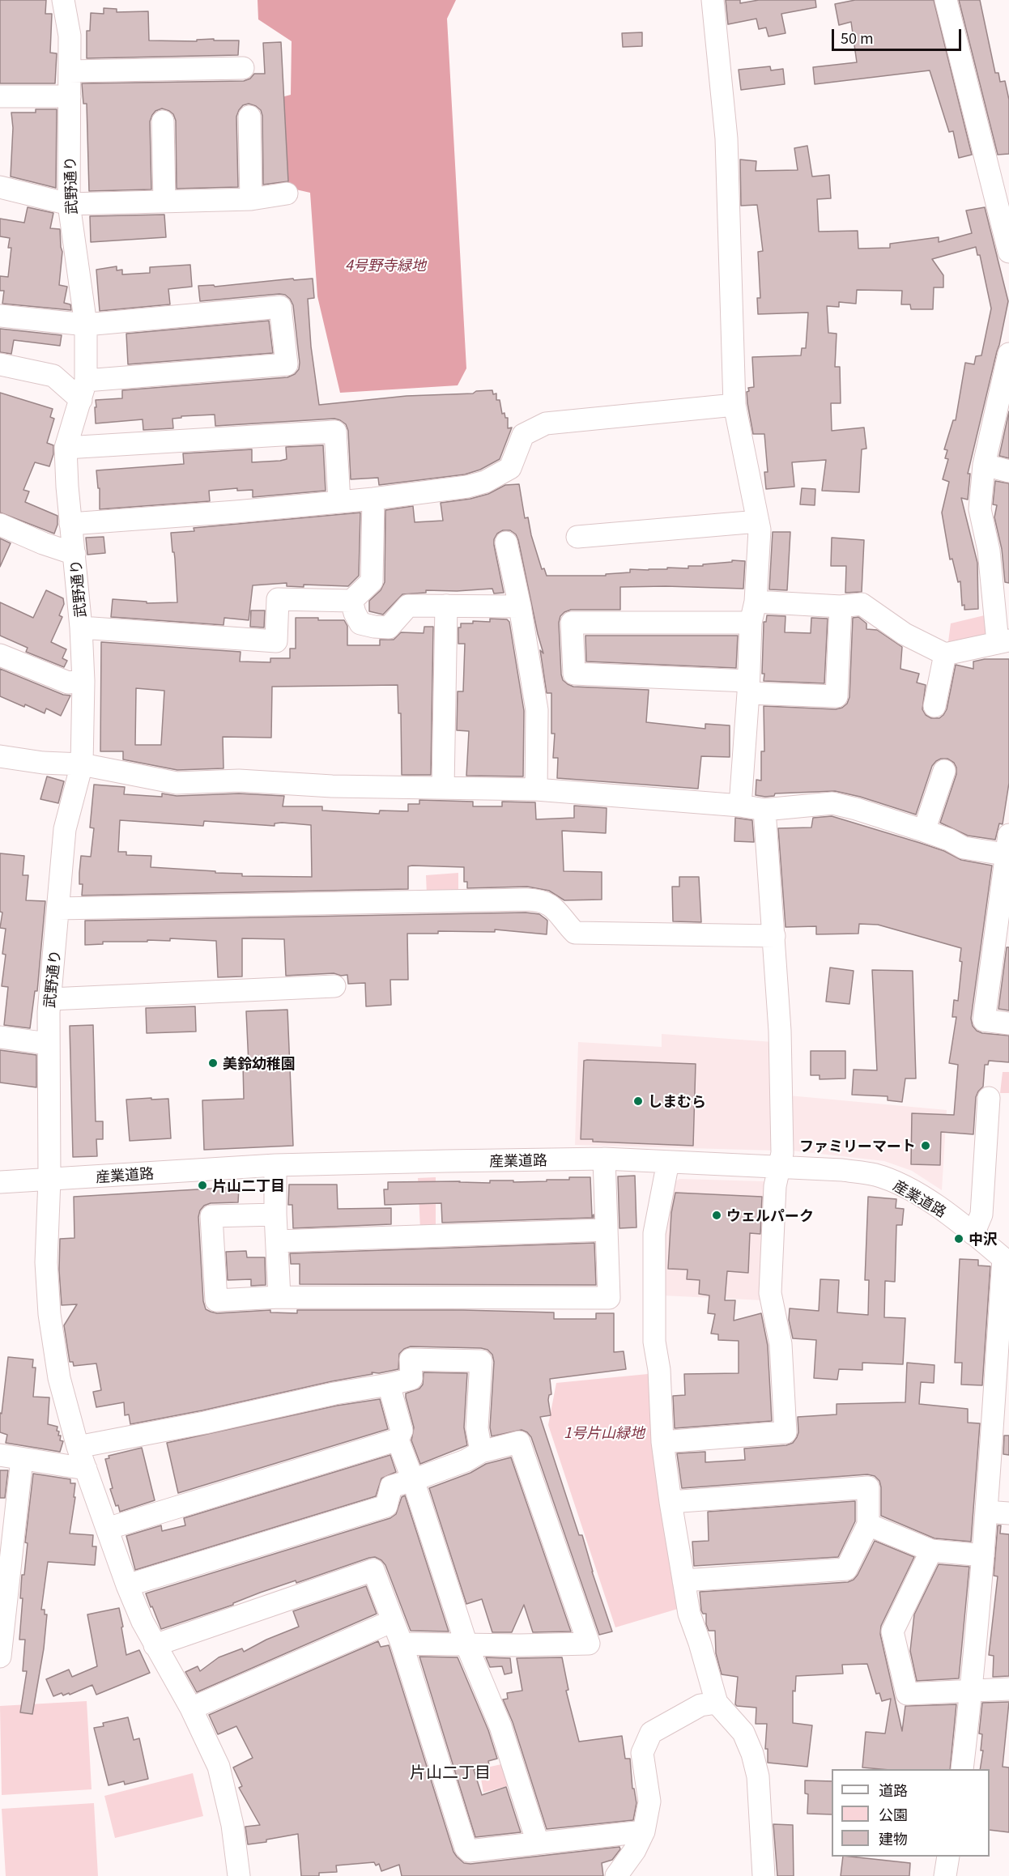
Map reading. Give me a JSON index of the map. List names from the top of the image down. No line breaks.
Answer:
{"streets":{"street":["武野通り","産業道路"]},"crossings":[["武野通り","産業道路"]],"districts":["片山二丁目"],"parks":["4号野寺緑地","1号片山緑地"],"places":["美鈴幼稚園","しまむら","ファミリーマート","片山二丁目","ウェルパーク","中沢"],"legend":["道路","公園","建物"],"scale_bar":"50 m"}
